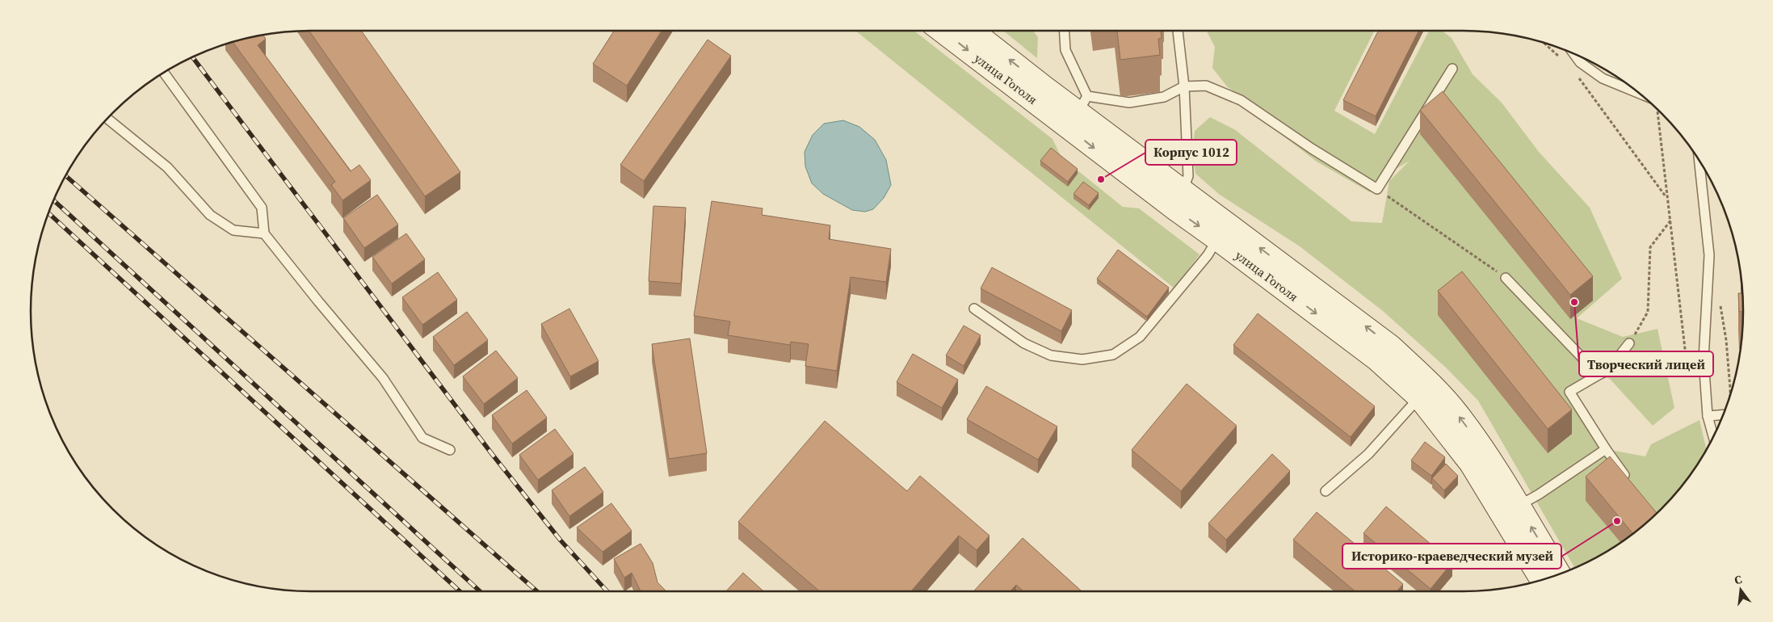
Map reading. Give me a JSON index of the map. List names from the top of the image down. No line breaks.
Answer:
{"streets":{"street":["улица Гоголя"]},"places":["Корпус 1012","Творческий лицей","Историко-краеведческий музей"],"north":"top"}
